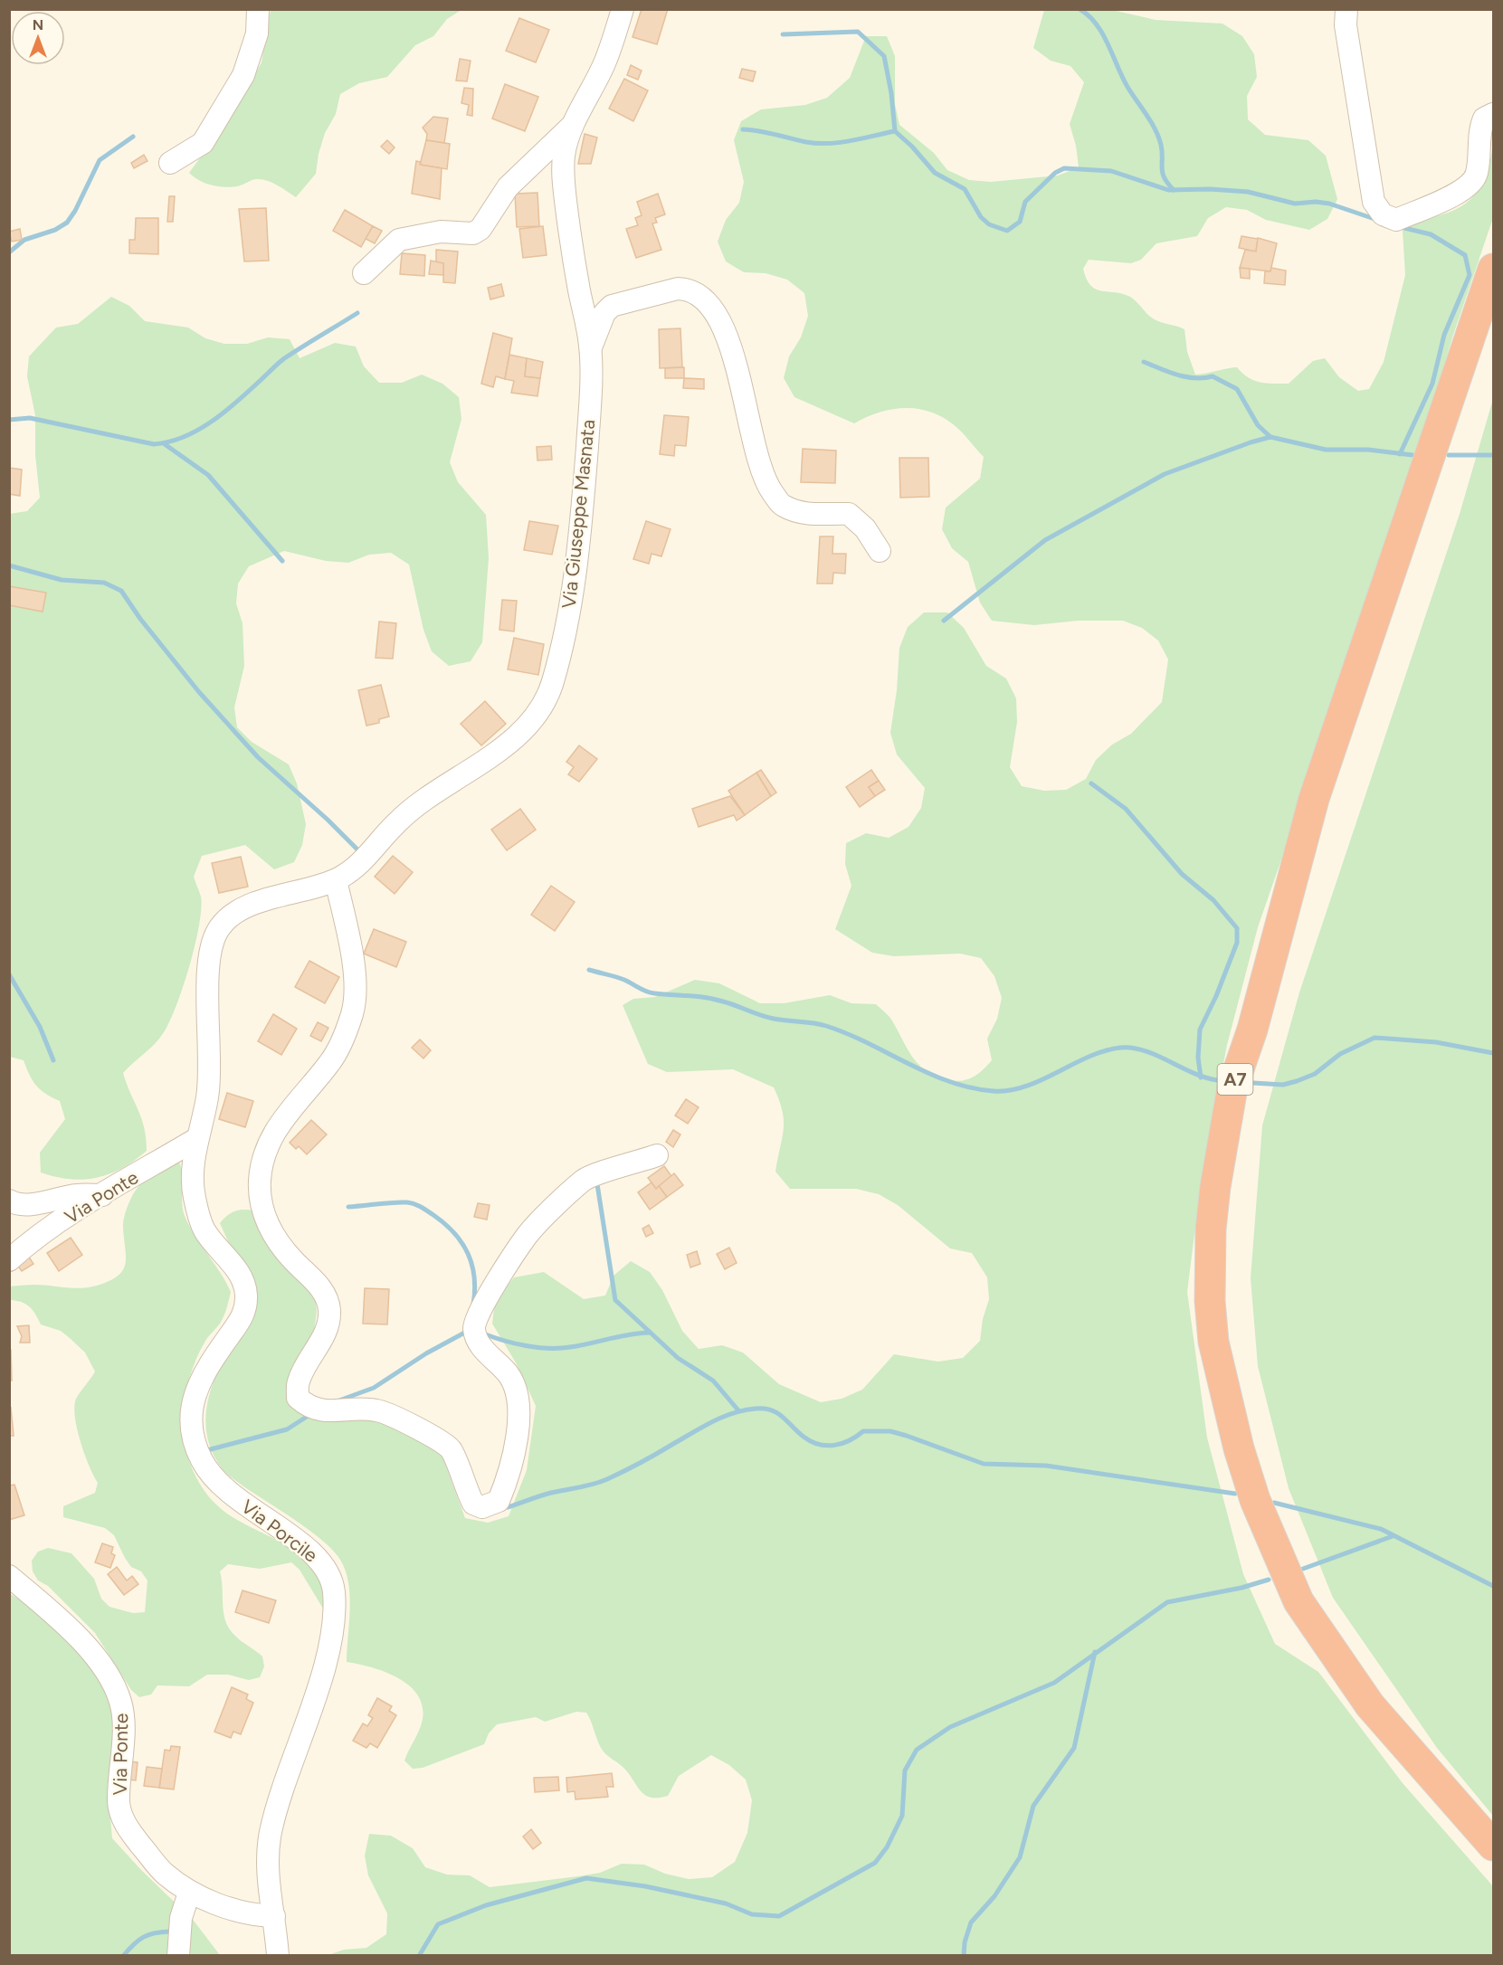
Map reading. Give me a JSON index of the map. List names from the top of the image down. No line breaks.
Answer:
{"streets":{"highway":["A7"],"street":["Via Giuseppe Masnata","Via Ponte","Via Porcile"]},"crossings":[["Via Giuseppe Masnata","Via Ponte"],["Via Giuseppe Masnata","Via Porcile"],["Via Ponte","Via Porcile"]],"north":"top"}
